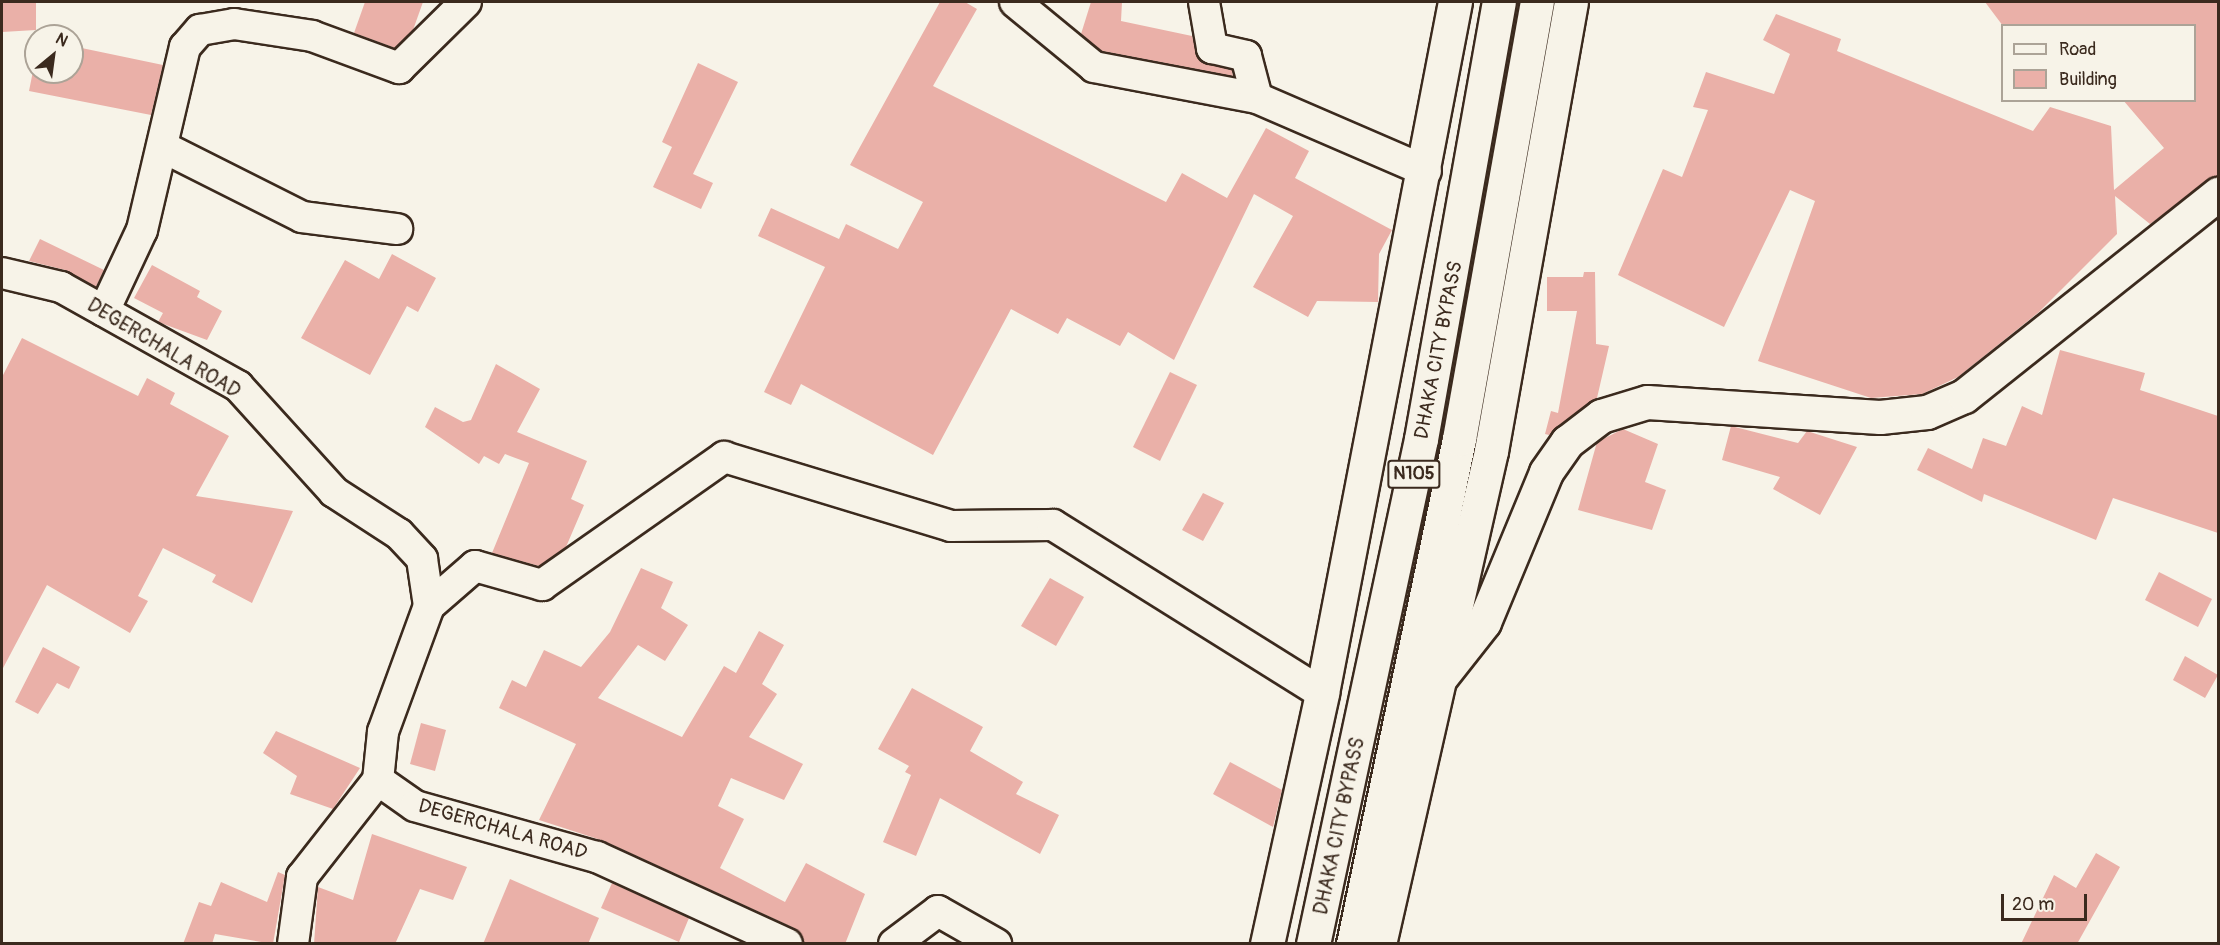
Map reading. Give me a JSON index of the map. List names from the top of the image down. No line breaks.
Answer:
{"streets":{"main road":["DHAKA CITY BYPASS","N105"],"street":["DEGERCHALA ROAD"]},"legend":["Road","Building"],"scale_bar":"20 m","north":"top right"}
